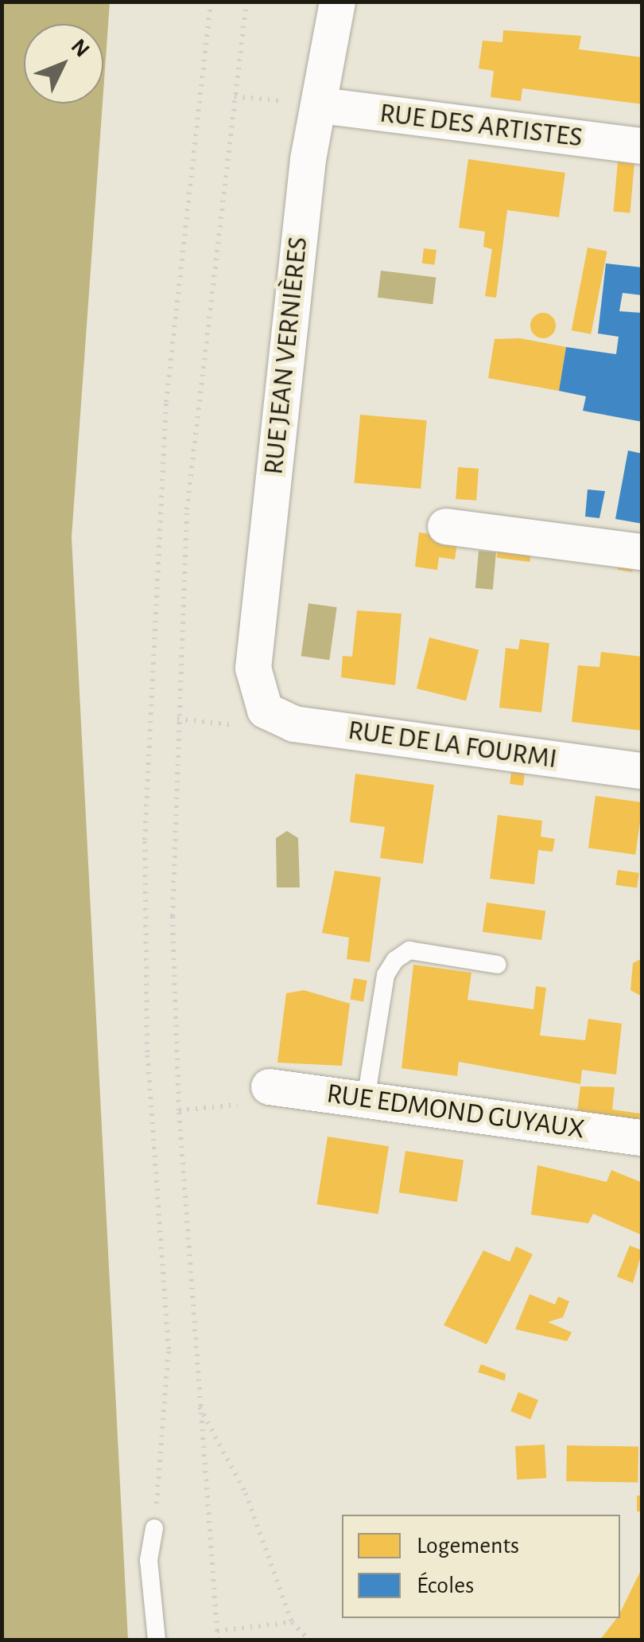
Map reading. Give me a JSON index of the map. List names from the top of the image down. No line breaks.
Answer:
{"streets":{"street":["RUE DES ARTISTES","RUE JEAN VERNIÈRES","RUE DE LA FOURMI","RUE EDMOND GUYAUX"]},"crossings":[["RUE DES ARTISTES","RUE JEAN VERNIÈRES"],["RUE JEAN VERNIÈRES","RUE DE LA FOURMI"]],"legend":["Logements","Écoles"],"north":"top right"}
